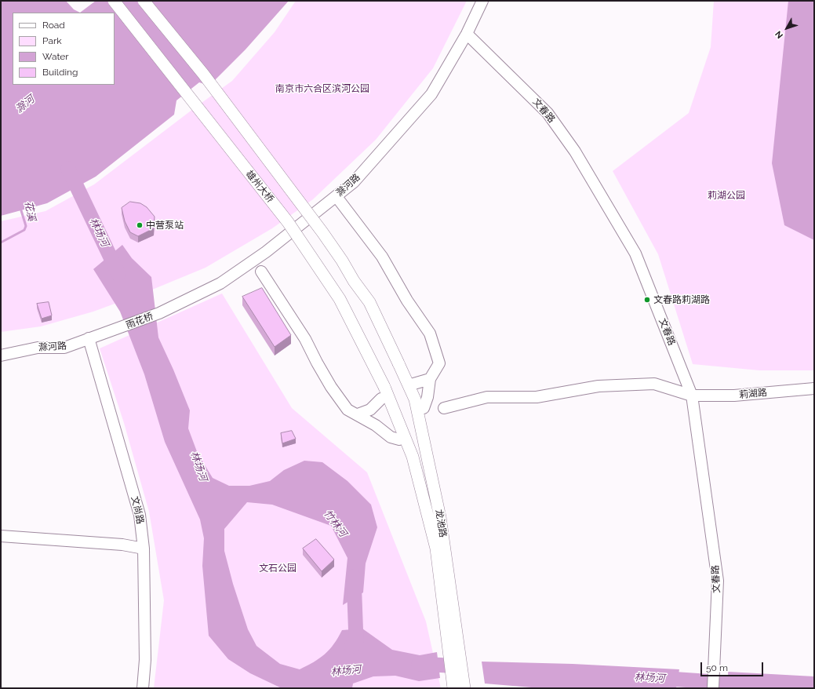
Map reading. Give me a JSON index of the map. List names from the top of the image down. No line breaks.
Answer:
{"streets":{"main road":["雄州大桥","龙池路"],"street":["文春路","滁河路","雨花桥","莉湖路","文尚路"]},"crossings":[["文春路","滁河路"],["文春路","莉湖路"],["滁河路","雨花桥"],["滁河路","文尚路"],["雄州大桥","龙池路"]],"water":["滁河","花溪","林场河","竹林河"],"parks":["南京市六合区滨河公园","莉湖公园","文石公园"],"places":["中营泵站","文春路莉湖路"],"legend":["Road","Park","Water","Building"],"scale_bar":"50 m","north":"bottom left"}
